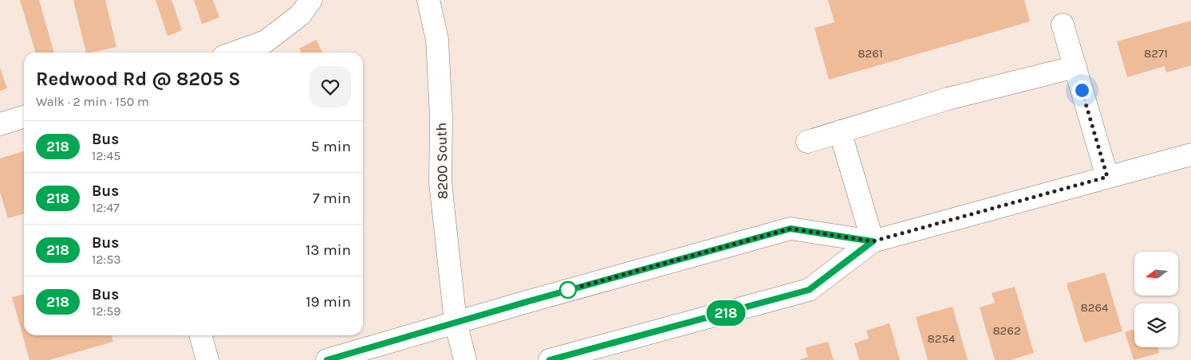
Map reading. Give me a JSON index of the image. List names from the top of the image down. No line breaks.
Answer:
{"streets":{"main road":["8200 South"]},"lines":["bus line 218"],"house_numbers":["8261","8271","8264","8262","8254"],"north":"left","page":{"on_map":"218","heading":["Redwood Rd @ 8205 S","Walk · 2 min · 150 m"],"list":[{"mark":"218","name":"Bus","note":"12:45","value":"5 min"},{"mark":"218","name":"Bus","note":"12:47","value":"7 min"},{"mark":"218","name":"Bus","note":"12:53","value":"13 min"},{"mark":"218","name":"Bus","note":"12:59","value":"19 min"}]}}
